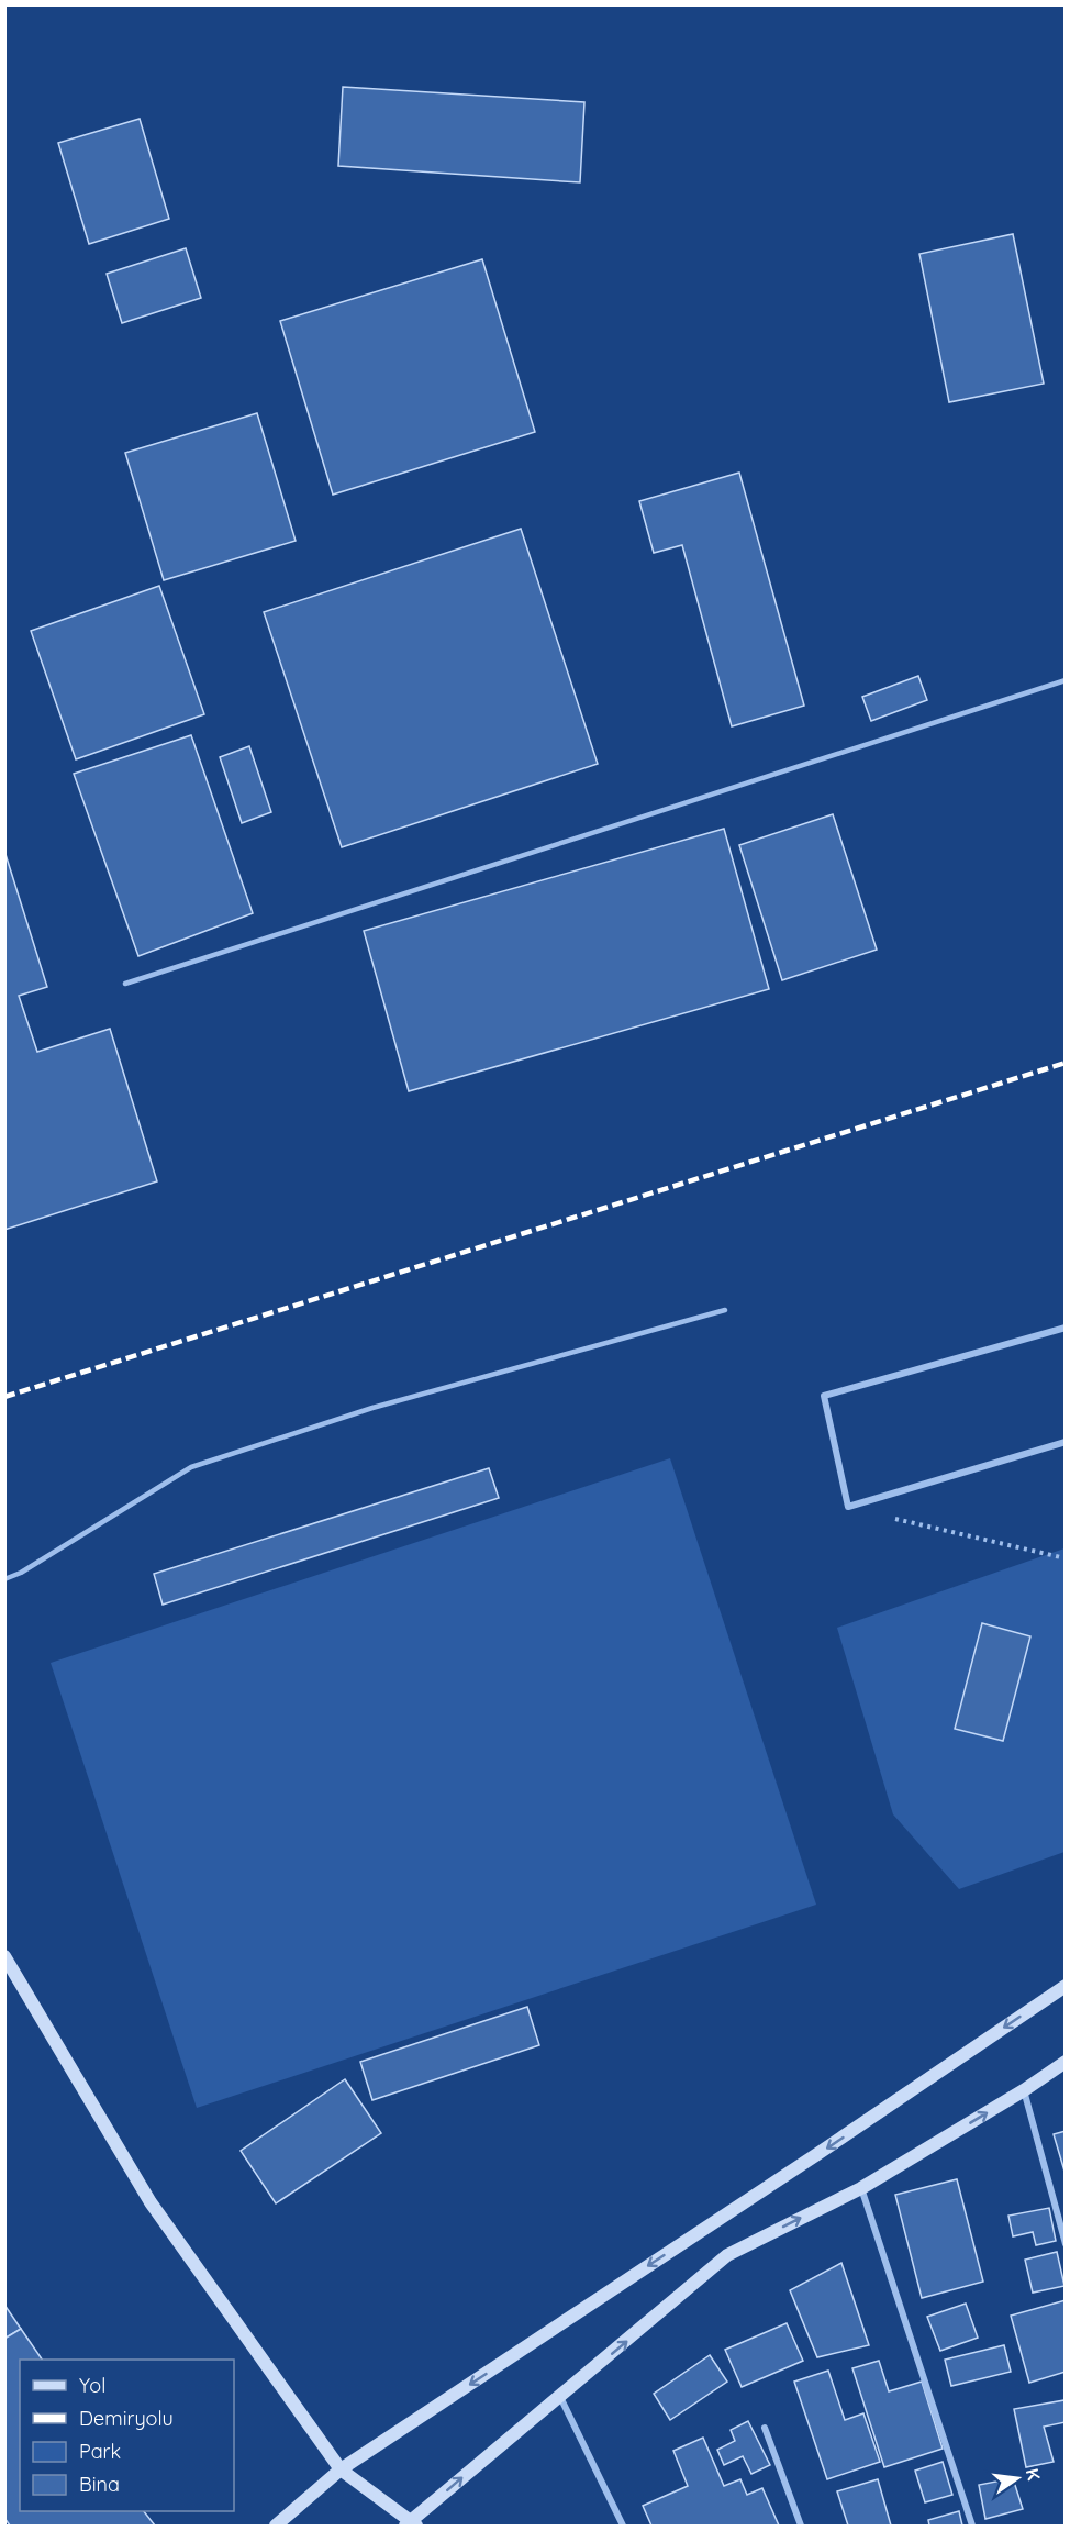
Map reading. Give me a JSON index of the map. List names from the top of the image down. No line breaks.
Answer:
{"legend":["Yol","Demiryolu","Park","Bina"],"north":"right"}
